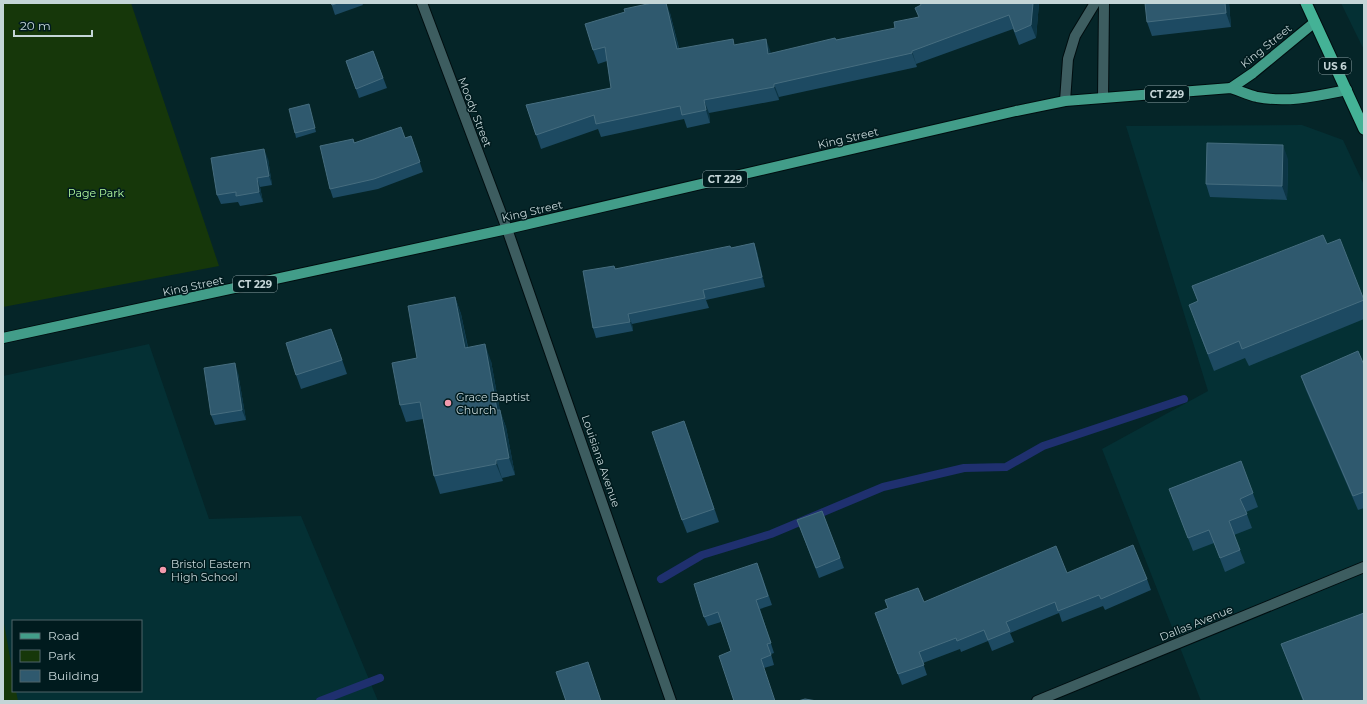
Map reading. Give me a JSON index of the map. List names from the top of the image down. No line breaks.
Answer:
{"streets":{"highway":["US 6"],"main road":["King Street","CT 229"],"street":["Moody Street","Louisiana Avenue","Dallas Avenue"]},"crossings":[["King Street","US 6"],["King Street","Moody Street"],["King Street","Louisiana Avenue"],["Moody Street","Louisiana Avenue"]],"parks":["Page Park"],"places":["Grace Baptist Church","Bristol Eastern High School"],"legend":["Road","Park","Building"],"scale_bar":"20 m"}
